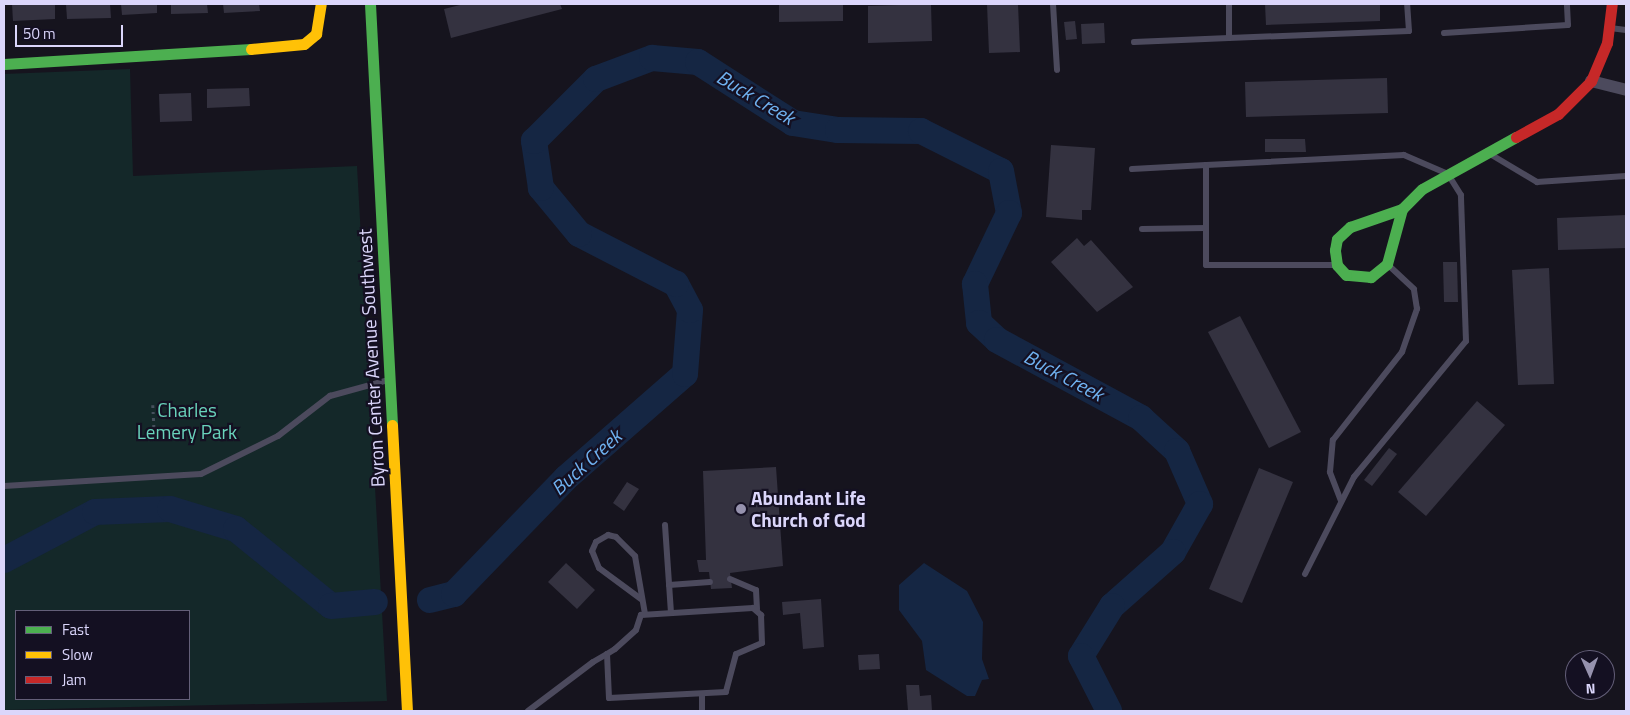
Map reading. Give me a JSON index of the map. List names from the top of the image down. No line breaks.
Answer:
{"streets":{"street":["Byron Center Avenue Southwest"]},"water":["Buck Creek"],"parks":["Charles Lemery Park"],"places":["Abundant Life Church of God"],"legend":["Fast","Slow","Jam"],"scale_bar":"50 m","north":"bottom"}
